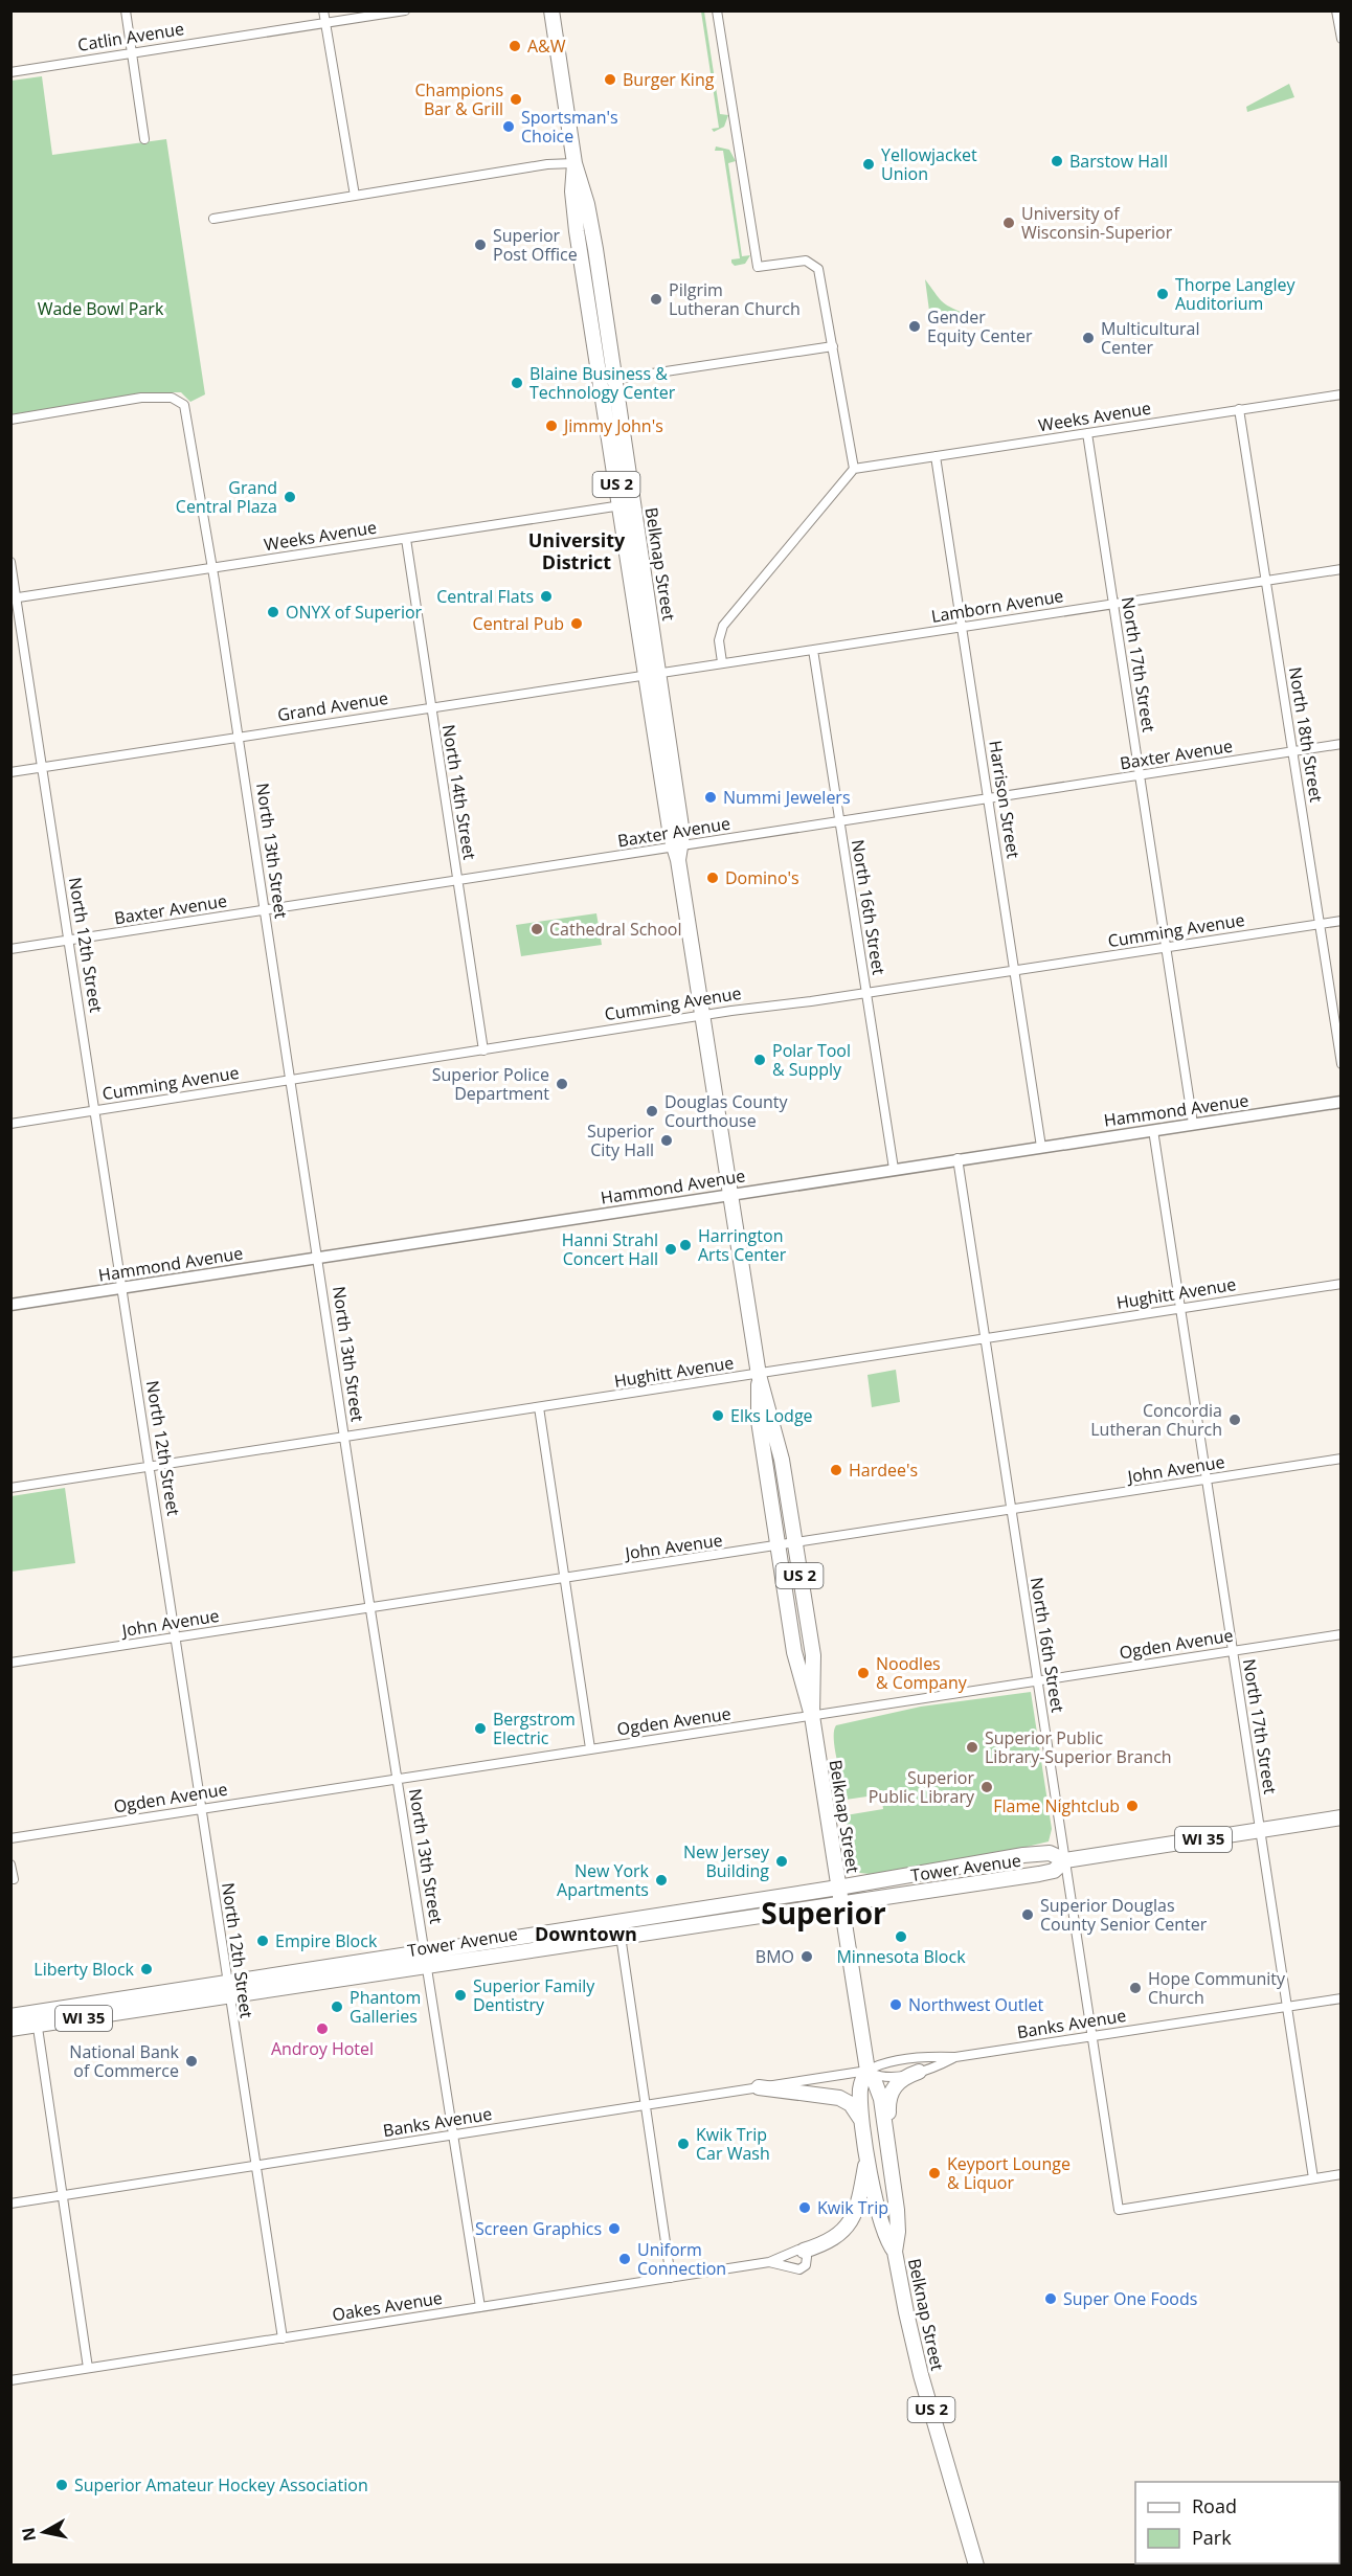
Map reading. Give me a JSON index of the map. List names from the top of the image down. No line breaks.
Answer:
{"streets":{"main road":["US 2","Belknap Street","WI 35","Tower Avenue"],"street":["Catlin Avenue","Weeks Avenue","Lamborn Avenue","North 17th Street","Grand Avenue","North 18th Street","Baxter Avenue","North 14th Street","Harrison Street","North 13th Street","North 16th Street","Cumming Avenue","North 12th Street","Hammond Avenue","Hughitt Avenue","John Avenue","Ogden Avenue","Banks Avenue","Oakes Avenue"]},"crossings":[["Weeks Avenue","Belknap Street"],["Weeks Avenue","North 17th Street"],["Weeks Avenue","North 18th Street"],["Weeks Avenue","North 14th Street"],["Weeks Avenue","Harrison Street"],["Weeks Avenue","North 13th Street"],["Weeks Avenue","North 12th Street"],["US 2","Belknap Street"],["US 2","Banks Avenue"],["Belknap Street","Lamborn Avenue"],["Belknap Street","Grand Avenue"],["Belknap Street","Baxter Avenue"],["Belknap Street","Cumming Avenue"],["Belknap Street","Hammond Avenue"],["Belknap Street","Hughitt Avenue"],["Belknap Street","John Avenue"],["Belknap Street","Ogden Avenue"],["Belknap Street","Tower Avenue"],["Belknap Street","Banks Avenue"],["Lamborn Avenue","North 17th Street"],["Lamborn Avenue","Grand Avenue"],["Lamborn Avenue","North 18th Street"],["Lamborn Avenue","Harrison Street"],["Lamborn Avenue","North 16th Street"],["North 17th Street","Baxter Avenue"],["North 17th Street","North 16th Street"],["North 17th Street","Cumming Avenue"],["North 17th Street","Hammond Avenue"],["North 17th Street","Hughitt Avenue"],["North 17th Street","John Avenue"],["North 17th Street","Ogden Avenue"],["North 17th Street","Tower Avenue"],["North 17th Street","Banks Avenue"],["Grand Avenue","North 14th Street"],["Grand Avenue","North 13th Street"],["Grand Avenue","North 12th Street"],["North 18th Street","Baxter Avenue"],["North 18th Street","Cumming Avenue"],["Baxter Avenue","North 14th Street"],["Baxter Avenue","Harrison Street"],["Baxter Avenue","North 13th Street"],["Baxter Avenue","North 16th Street"],["Baxter Avenue","North 12th Street"],["North 14th Street","Cumming Avenue"],["Harrison Street","Cumming Avenue"],["Harrison Street","Hammond Avenue"],["North 13th Street","Cumming Avenue"],["North 13th Street","Hammond Avenue"],["North 13th Street","Hughitt Avenue"],["North 13th Street","John Avenue"],["North 13th Street","Ogden Avenue"],["North 13th Street","Tower Avenue"],["North 13th Street","Banks Avenue"],["North 13th Street","Oakes Avenue"],["North 16th Street","Cumming Avenue"],["North 16th Street","Hammond Avenue"],["North 16th Street","Hughitt Avenue"],["North 16th Street","John Avenue"],["North 16th Street","Ogden Avenue"],["North 16th Street","Tower Avenue"],["North 16th Street","Banks Avenue"],["Cumming Avenue","North 12th Street"],["North 12th Street","Hammond Avenue"],["North 12th Street","Hughitt Avenue"],["North 12th Street","John Avenue"],["North 12th Street","Ogden Avenue"],["North 12th Street","Tower Avenue"],["North 12th Street","Banks Avenue"],["North 12th Street","Oakes Avenue"]],"districts":["University District","Superior","Downtown"],"parks":["Wade Bowl Park"],"places":["A&W","Burger King","Champions Bar & Grill","Sportsman's Choice","Barstow Hall","Yellowjacket Union","University of Wisconsin-Superior","Superior Post Office","Thorpe Langley Auditorium","Pilgrim Lutheran Church","Gender Equity Center","Multicultural Center","Blaine Business & Technology Center","Jimmy John's","Grand Central Plaza","Central Flats","ONYX of Superior","Central Pub","Nummi Jewelers","Domino's","Cathedral School","Polar Tool & Supply","Superior Police Department","Douglas County Courthouse","Superior City Hall","Harrington Arts Center","Hanni Strahl Concert Hall","Elks Lodge","Concordia Lutheran Church","Hardee's","Noodles & Company","Bergstrom Electric","Superior Public Library-Superior Branch","Superior Public Library","Flame Nightclub","New Jersey Building","New York Apartments","Superior Douglas County Senior Center","Minnesota Block","Empire Block","BMO","Liberty Block","Hope Community Church","Superior Family Dentistry","Northwest Outlet","Phantom Galleries","Androy Hotel","National Bank of Commerce","Kwik Trip Car Wash","Keyport Lounge & Liquor","Kwik Trip","Screen Graphics","Uniform Connection","Super One Foods","Superior Amateur Hockey Association"],"legend":["Road","Park"],"north":"left"}
